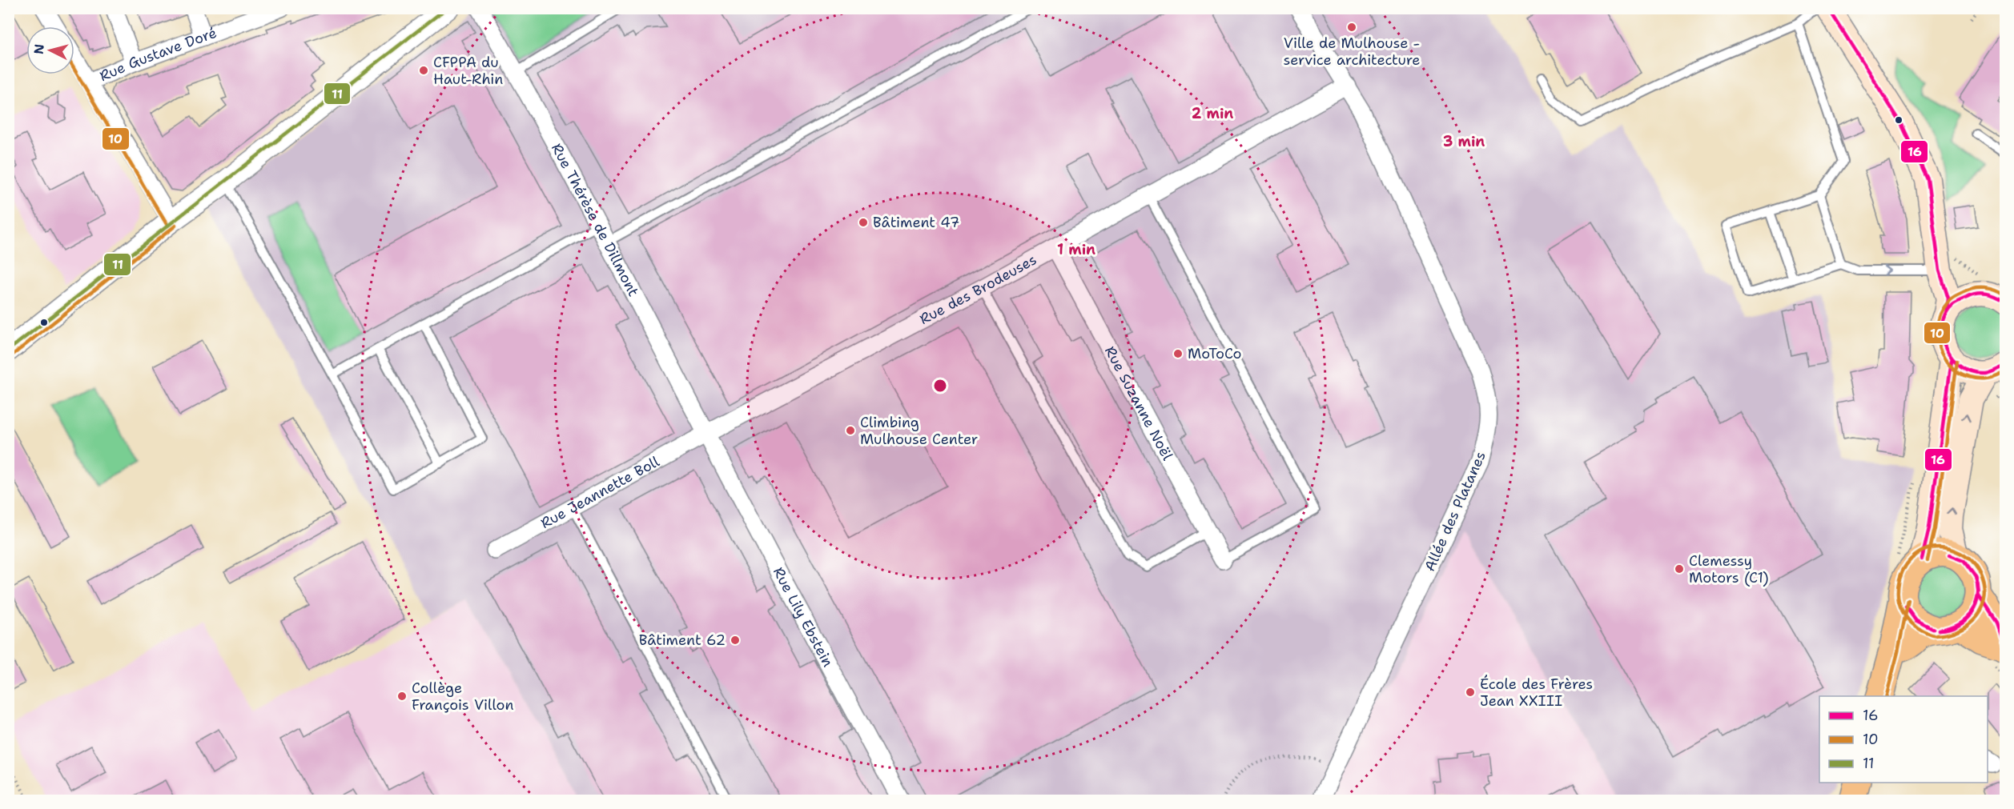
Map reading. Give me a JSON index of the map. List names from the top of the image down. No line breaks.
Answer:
{"streets":{"street":["Rue Gustave Doré","Rue Thérèse de Dillmont","Rue des Brodeuses","Rue Suzanne Noël","Rue Jeannette Boll","Allée des Platanes","Rue Lily Ebstein"]},"crossings":[["Rue Thérèse de Dillmont","Rue des Brodeuses"],["Rue Thérèse de Dillmont","Rue Jeannette Boll"],["Rue Thérèse de Dillmont","Rue Lily Ebstein"],["Rue des Brodeuses","Rue Suzanne Noël"],["Rue des Brodeuses","Rue Jeannette Boll"],["Rue des Brodeuses","Allée des Platanes"],["Rue des Brodeuses","Rue Lily Ebstein"],["Rue Jeannette Boll","Rue Lily Ebstein"]],"places":["Ville de Mulhouse - service architecture","CFPPA du Haut-Rhin","Bâtiment 47","MoToCo","Climbing Mulhouse Center","Clemessy Motors (C1)","Bâtiment 62","École des Frères Jean XXIII","Collège François Villon"],"lines":["transit line 16","transit line 11","transit line 10"],"legend":["16","10","11"],"north":"left","rings":["2 min","3 min","1 min"]}
